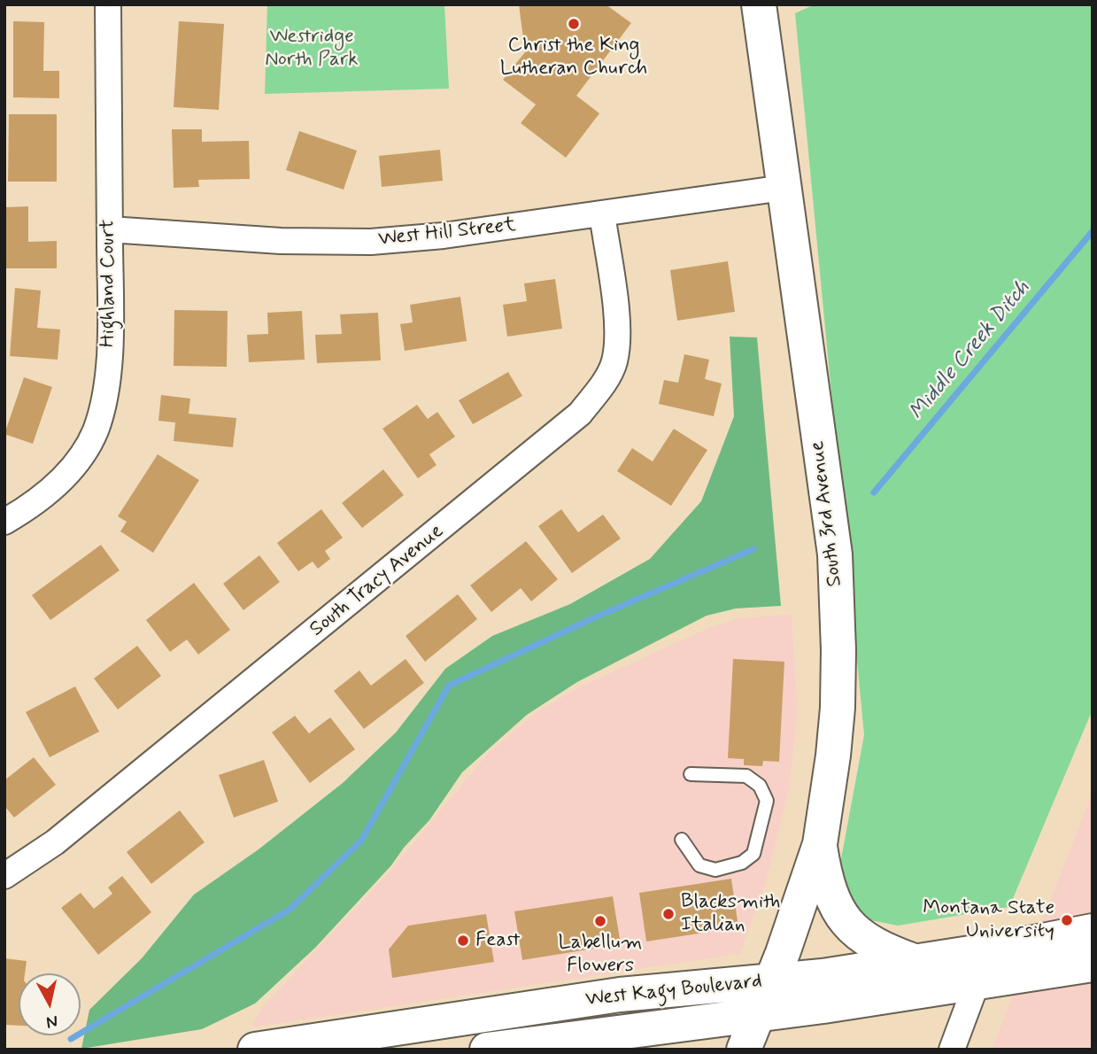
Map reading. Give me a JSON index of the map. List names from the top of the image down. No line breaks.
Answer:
{"streets":{"main road":["South 3rd Avenue","West Kagy Boulevard"],"street":["West Hill Street","Highland Court","South Tracy Avenue"]},"crossings":[["West Hill Street","Highland Court"],["West Hill Street","South 3rd Avenue"],["West Hill Street","South Tracy Avenue"],["South 3rd Avenue","West Kagy Boulevard"]],"water":["Middle Creek Ditch"],"parks":["Westridge North Park"],"places":["Christ the King Lutheran Church","Blacksmith Italian","Montana State University","Labellum Flowers","Feast"],"north":"bottom"}
